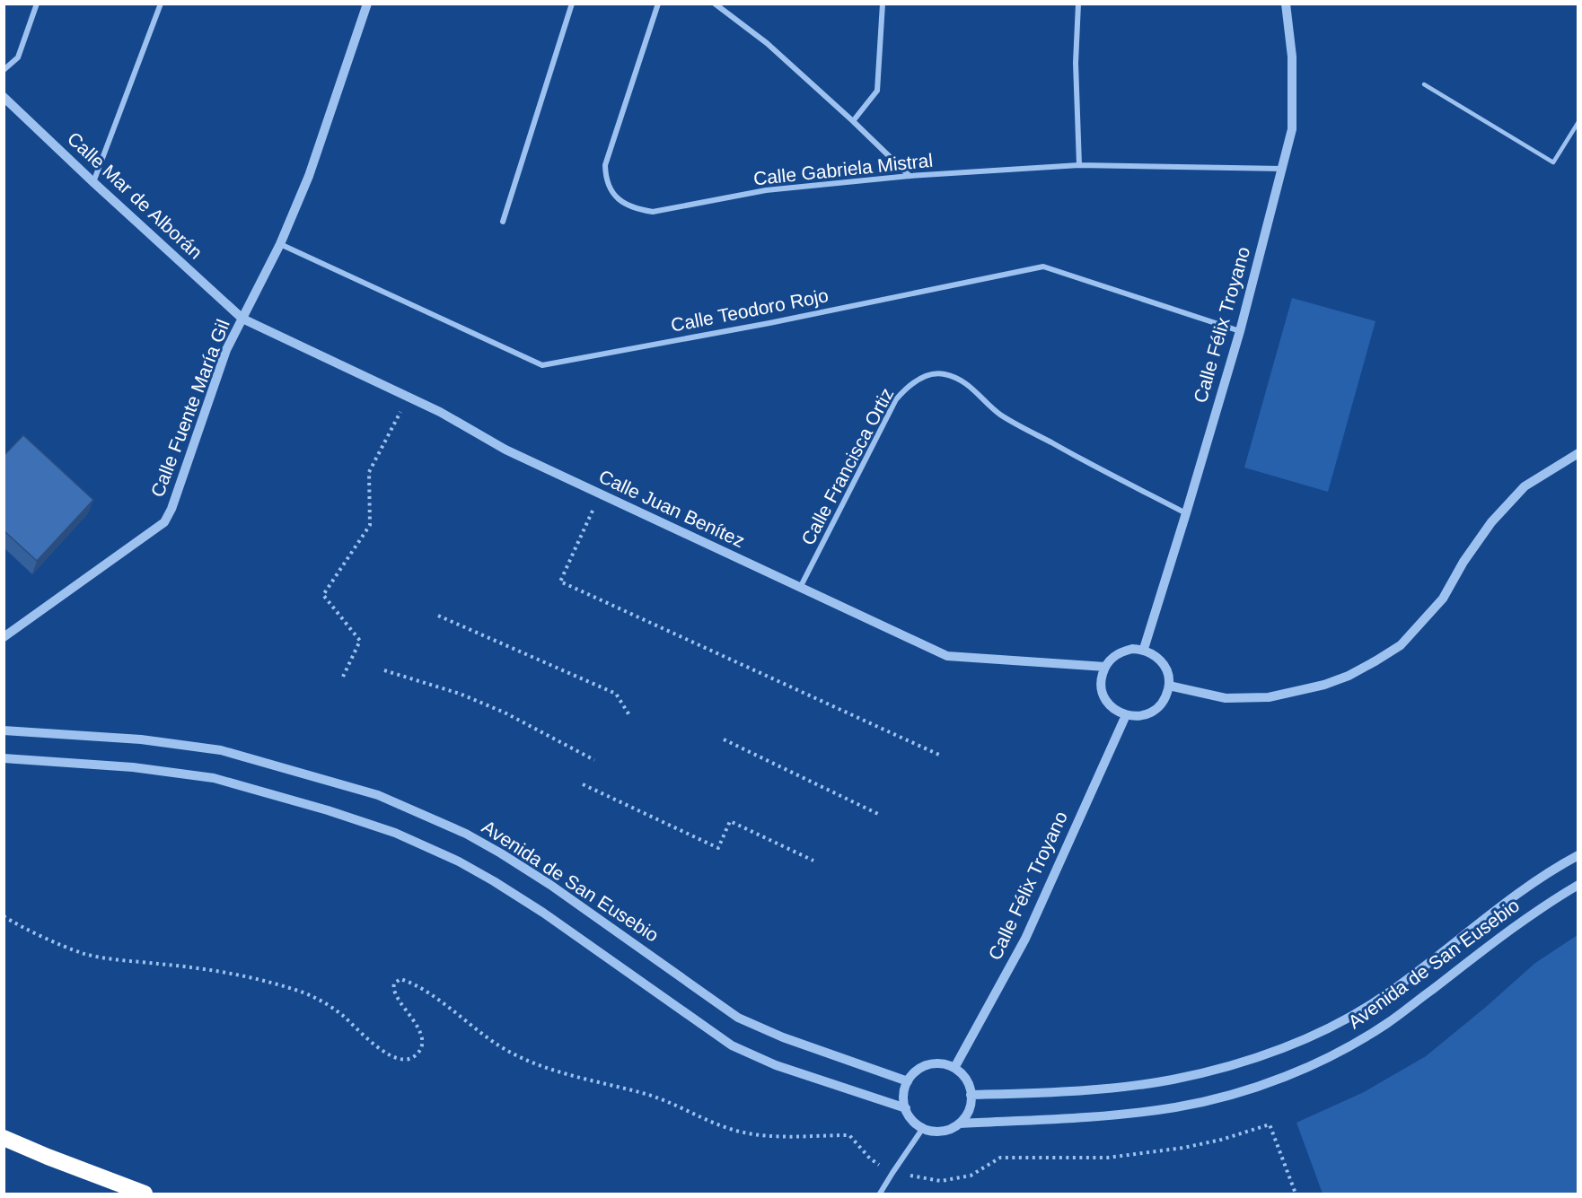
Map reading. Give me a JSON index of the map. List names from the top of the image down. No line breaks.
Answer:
{"streets":{"street":["Calle Gabriela Mistral","Calle Mar de Alborán","Calle Teodoro Rojo","Calle Félix Troyano","Calle Fuente María Gil","Calle Francisca Ortiz","Calle Juan Benítez","Avenida de San Eusebio"]},"crossings":[["Calle Gabriela Mistral","Calle Félix Troyano"],["Calle Mar de Alborán","Calle Fuente María Gil"],["Calle Mar de Alborán","Calle Juan Benítez"],["Calle Teodoro Rojo","Calle Félix Troyano"],["Calle Teodoro Rojo","Calle Fuente María Gil"],["Calle Félix Troyano","Calle Francisca Ortiz"],["Calle Félix Troyano","Calle Juan Benítez"],["Calle Félix Troyano","Avenida de San Eusebio"],["Calle Fuente María Gil","Calle Juan Benítez"],["Calle Francisca Ortiz","Calle Juan Benítez"]]}
